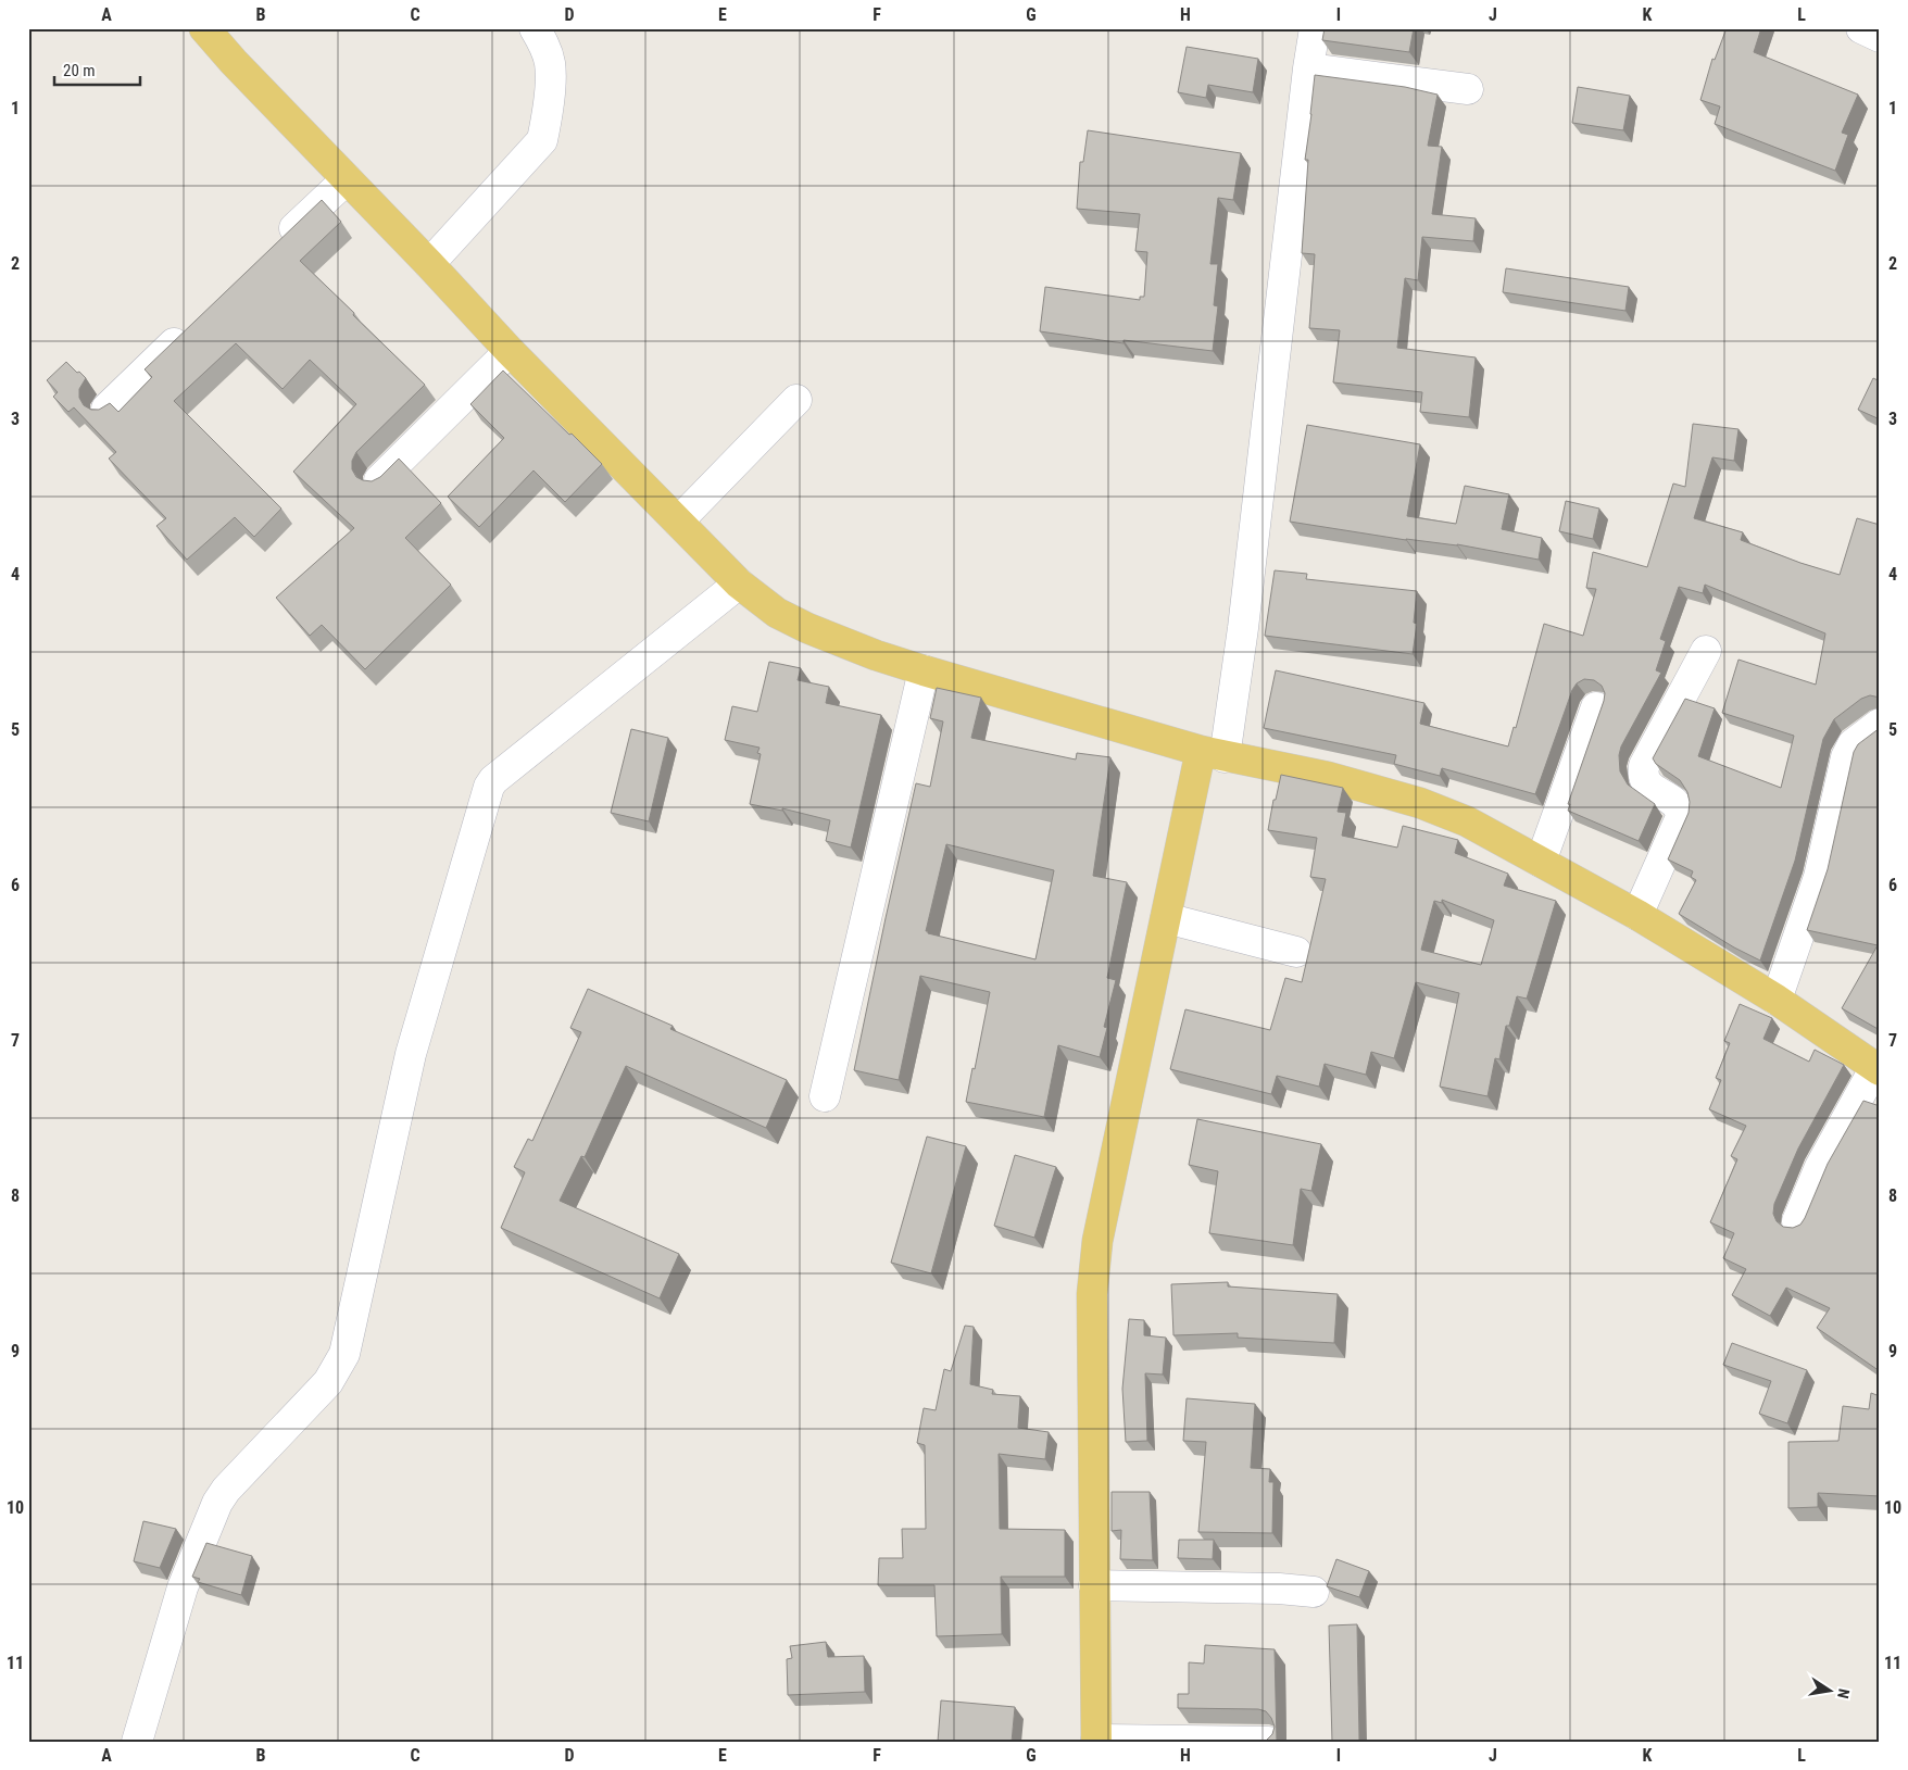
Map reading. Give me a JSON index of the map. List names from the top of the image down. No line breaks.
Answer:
{"scale_bar":"20 m","north":"right","grid":{"columns":["A","B","C","D","E","F","G","H","I","J","K","L"],"rows":["1","2","3","4","5","6","7","8","9","10","11"]}}
